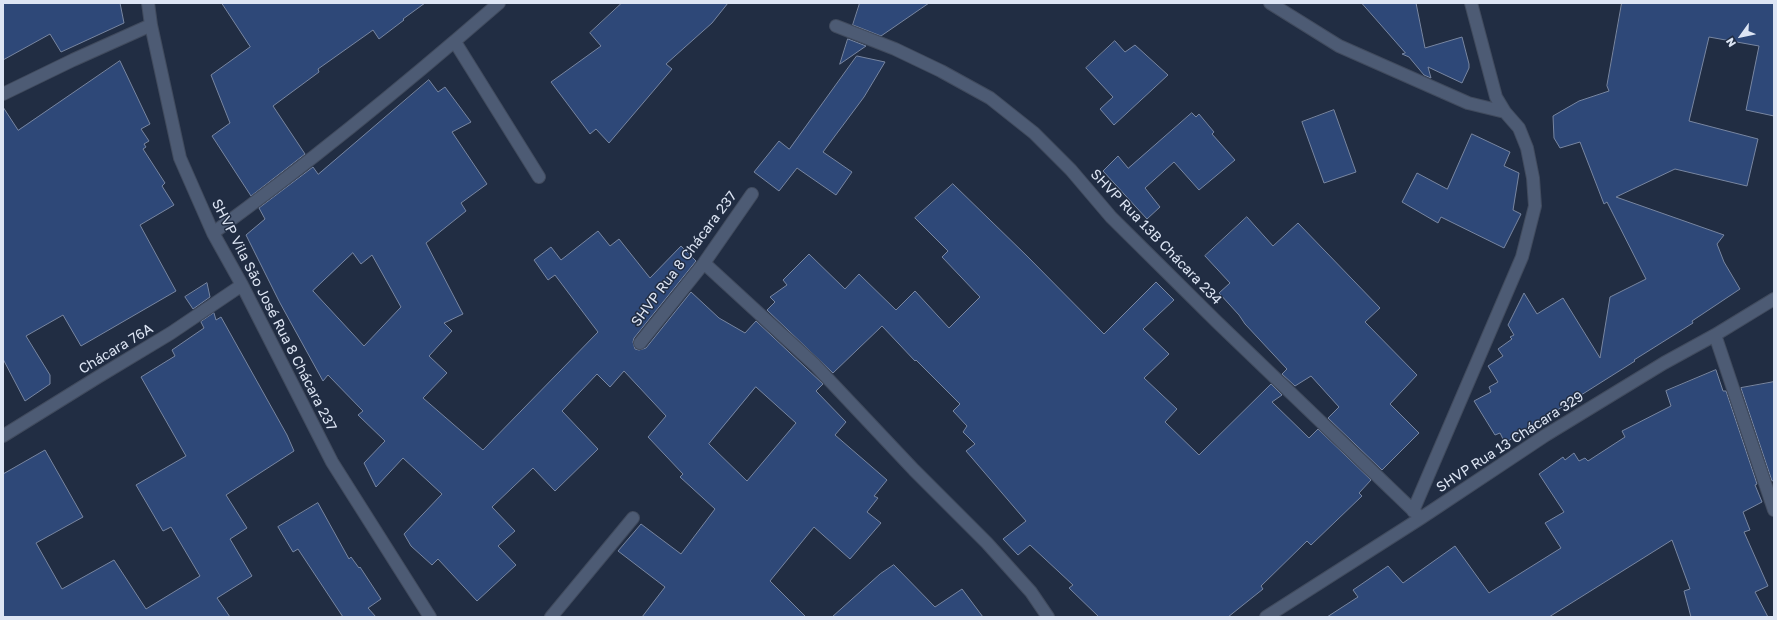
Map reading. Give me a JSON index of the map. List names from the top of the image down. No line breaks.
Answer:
{"streets":{"street":["SHVP Rua 13B Chácara 234","SHVP Rua 8 Chácara 237","SHVP Vila São José Rua 8 Chácara 237","Chácara 76A","SHVP Rua 13 Chácara 329"]},"crossings":[["SHVP Rua 13B Chácara 234","SHVP Rua 13 Chácara 329"],["SHVP Vila São José Rua 8 Chácara 237","Chácara 76A"]],"north":"bottom left"}
